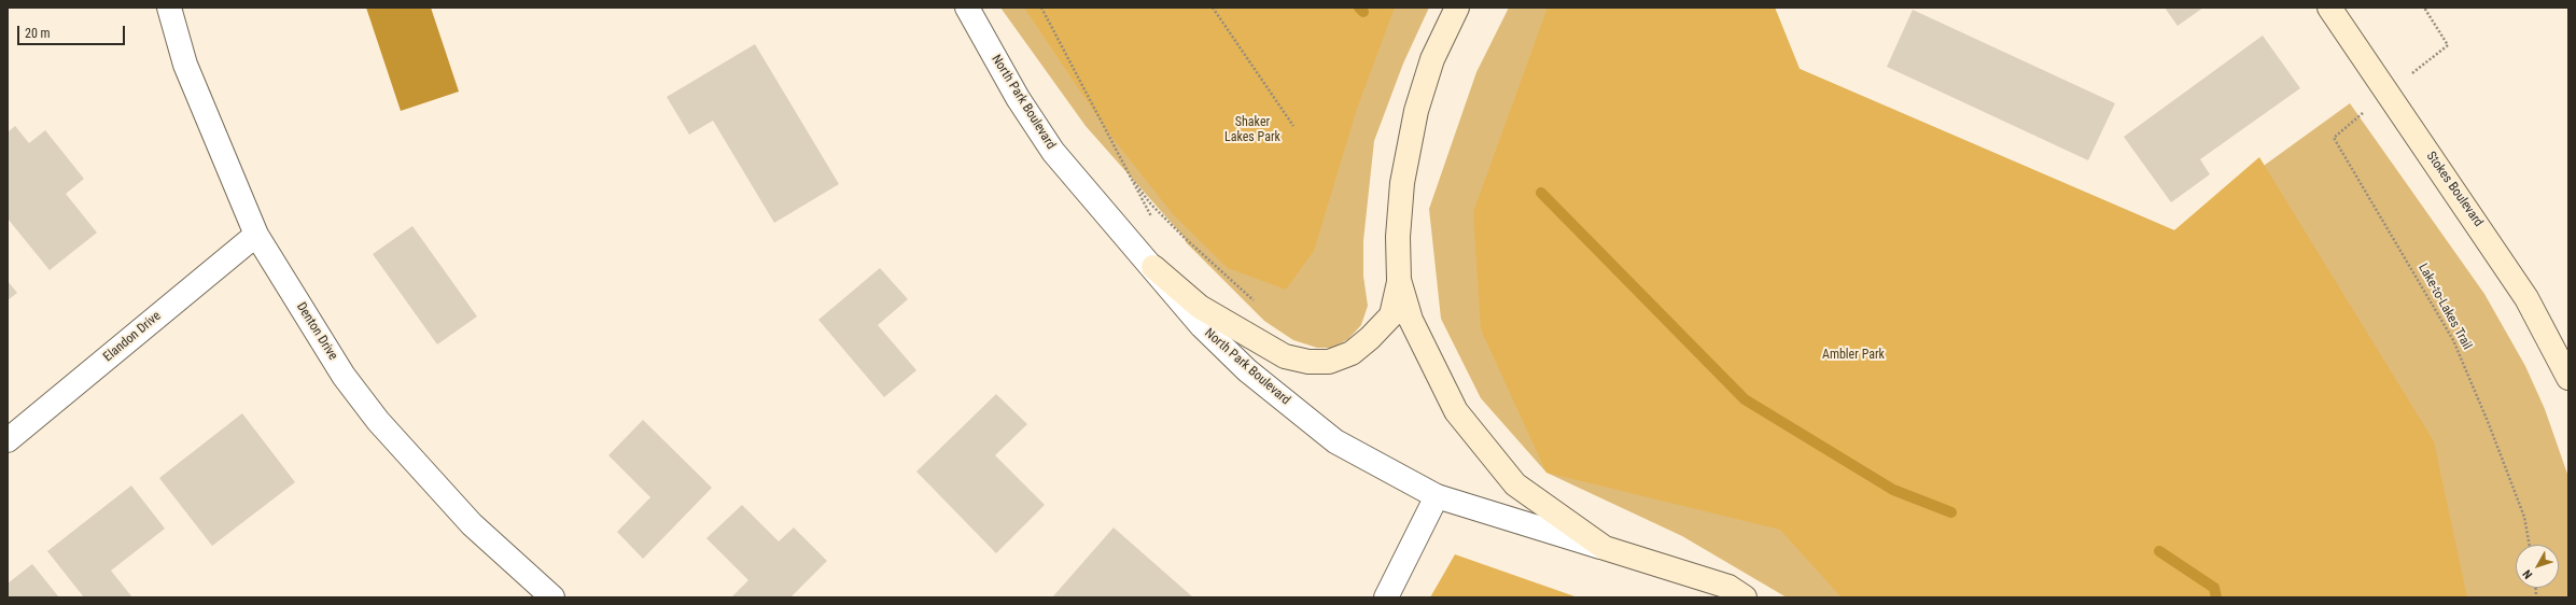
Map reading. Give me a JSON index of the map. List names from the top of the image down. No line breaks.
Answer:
{"streets":{"main road":["Stokes Boulevard"],"street":["North Park Boulevard","Denton Drive","Elandon Drive"],"path":["Lake-to-Lakes Trail"]},"crossings":[["Denton Drive","Elandon Drive"]],"parks":["Shaker Lakes Park","Ambler Park"],"scale_bar":"20 m","north":"bottom left"}
